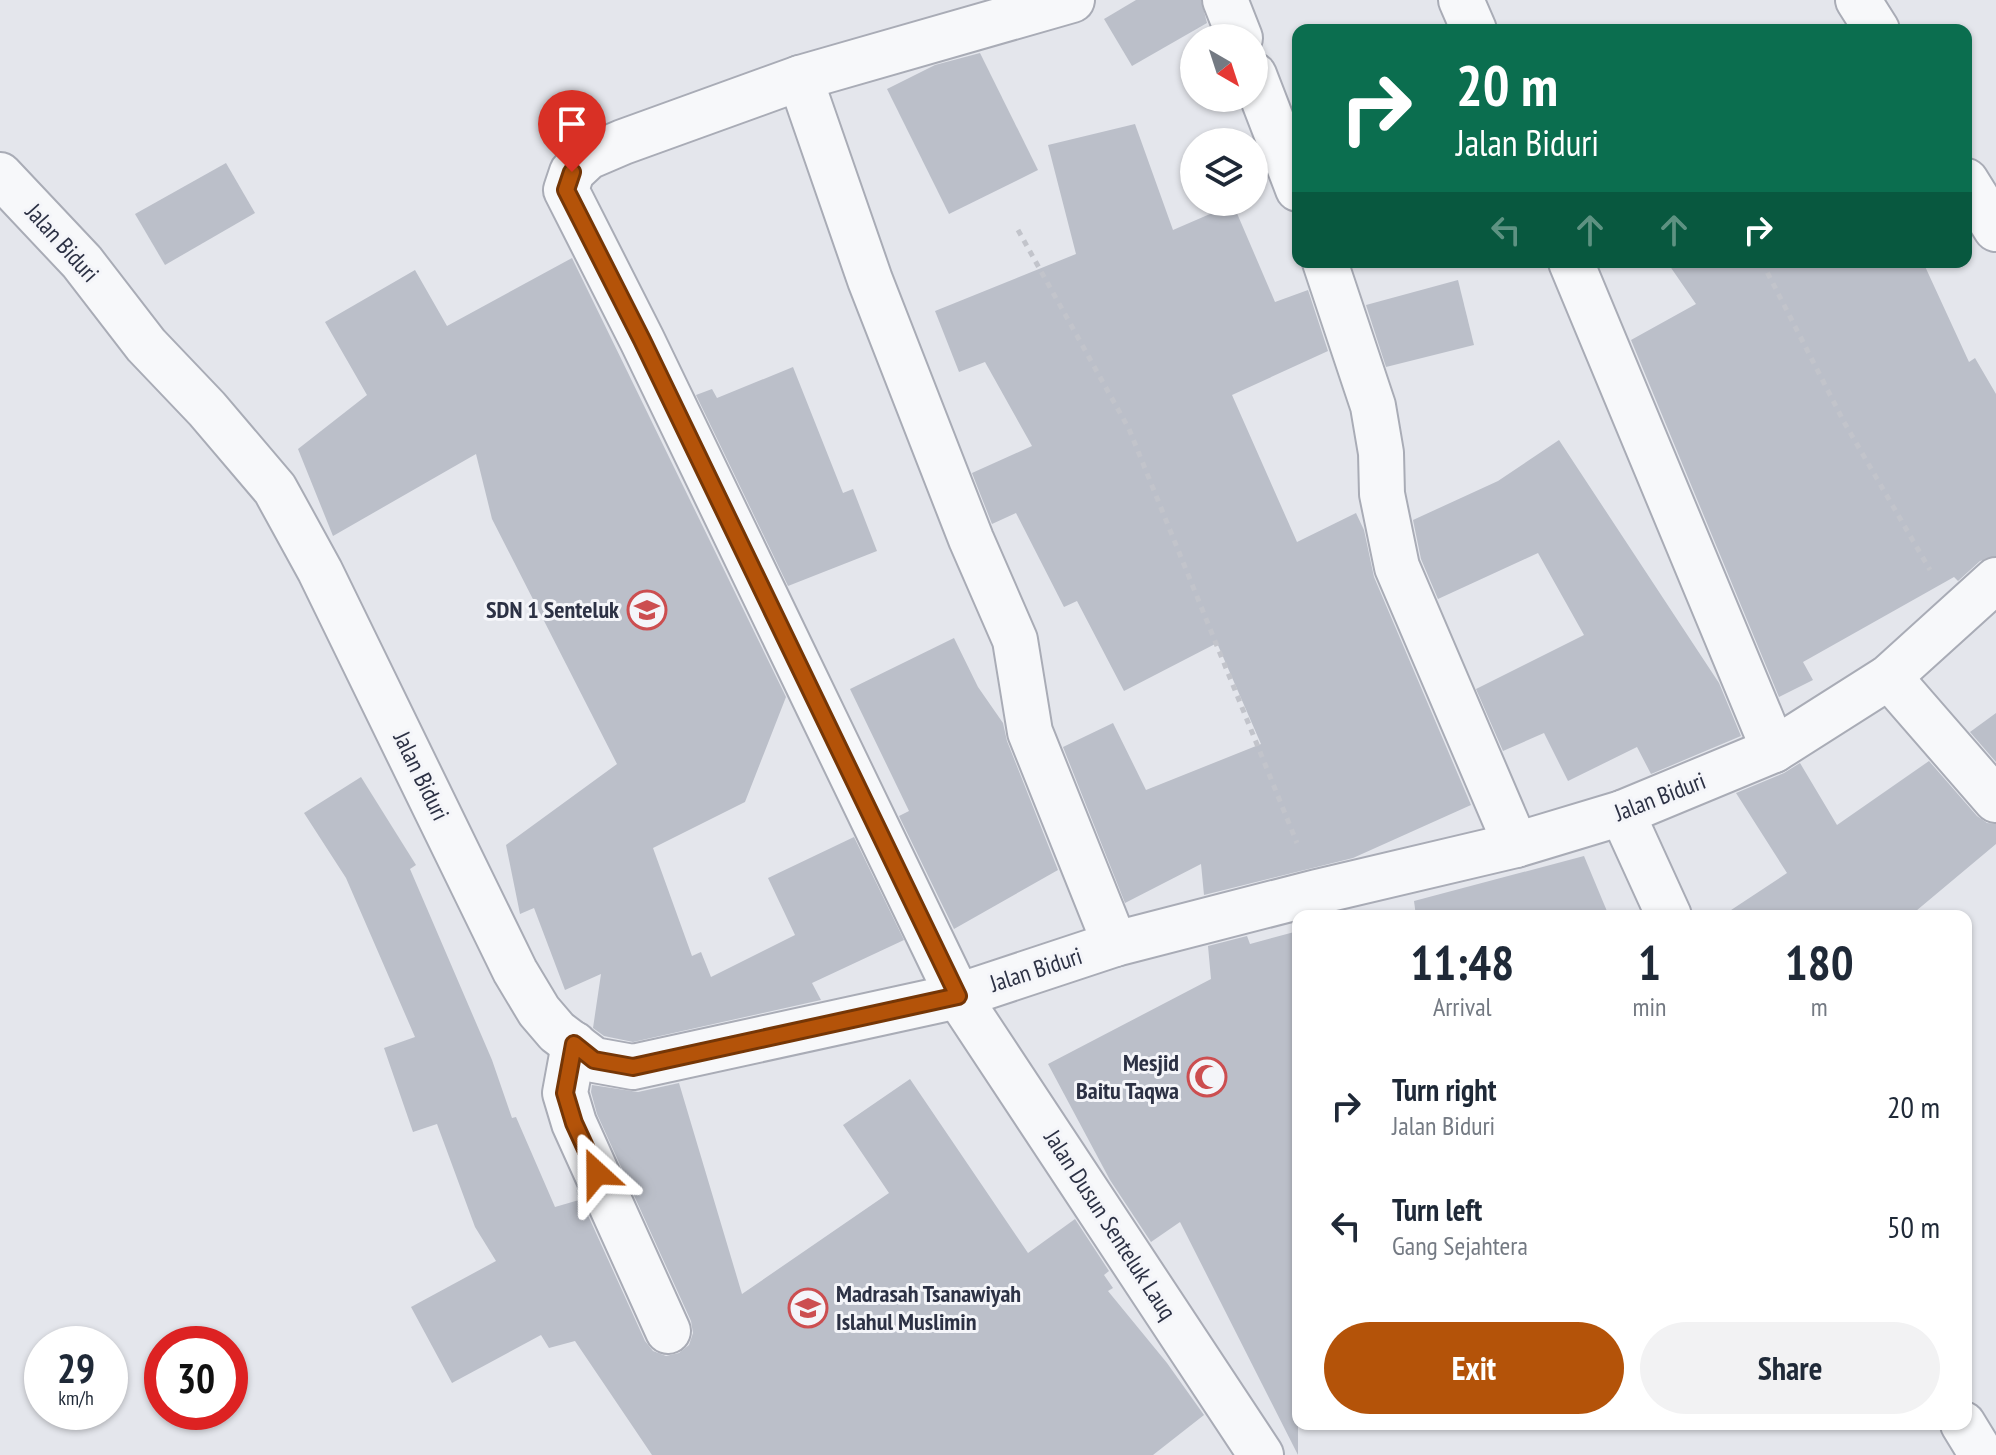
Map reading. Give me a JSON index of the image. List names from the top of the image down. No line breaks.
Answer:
{"streets":{"street":["Jalan Biduri","Jalan Dusun Senteluk Lauq"]},"crossings":[["Jalan Biduri","Jalan Dusun Senteluk Lauq"]],"places":{"school or university":["SDN 1 Senteluk","Madrasah Tsanawiyah Islahul Muslimin"],"mosque":["Mesjid Baitu Taqwa"]},"north":"bottom right","page":{"turn":["20 m","Jalan Biduri"],"eta":["11:48","Arrival","1","min","180","m"],"list":[{"name":"Turn right","note":"Jalan Biduri","value":"20 m"},{"name":"Turn left","note":"Gang Sejahtera","value":"50 m"}],"buttons":["Exit","Share"],"speed":"29 km/h","limit":"30"}}
